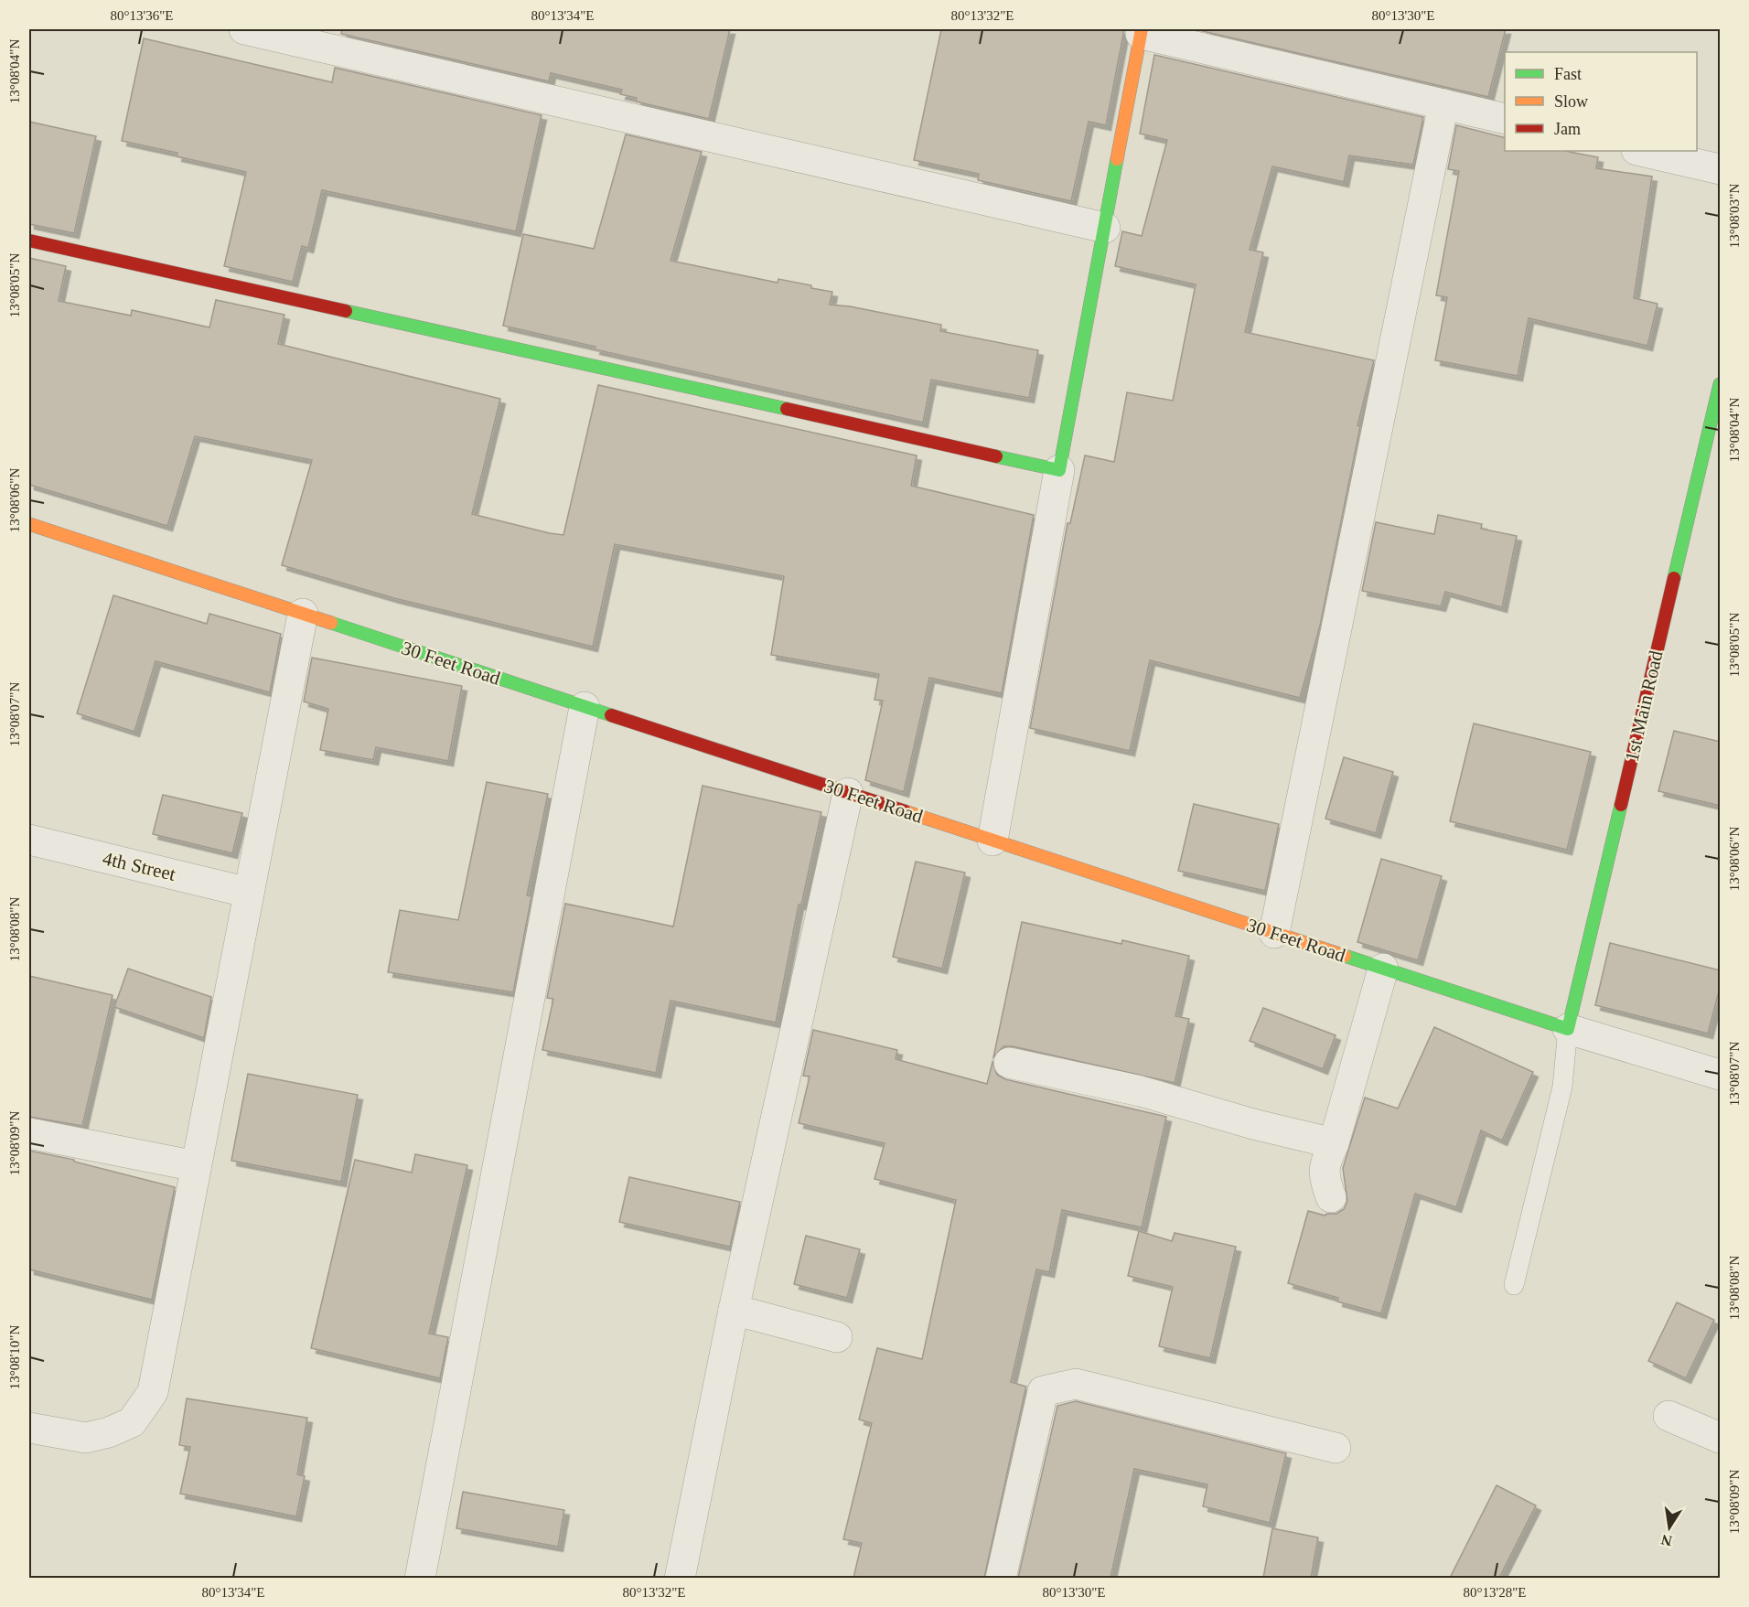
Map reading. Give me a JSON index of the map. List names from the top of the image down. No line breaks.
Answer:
{"streets":{"main road":["30 Feet Road","1st Main Road"],"street":["4th Street"]},"crossings":[["30 Feet Road","1st Main Road"]],"legend":["Fast","Slow","Jam"],"north":"bottom","coordinates":["80°13'36\"E","80°13'34\"E","80°13'32\"E","80°13'30\"E","13°08'04\"N","13°08'03\"N","13°08'05\"N","13°08'06\"N","13°08'07\"N","13°08'08\"N","13°08'09\"N","13°08'10\"N","80°13'28\"E"]}
